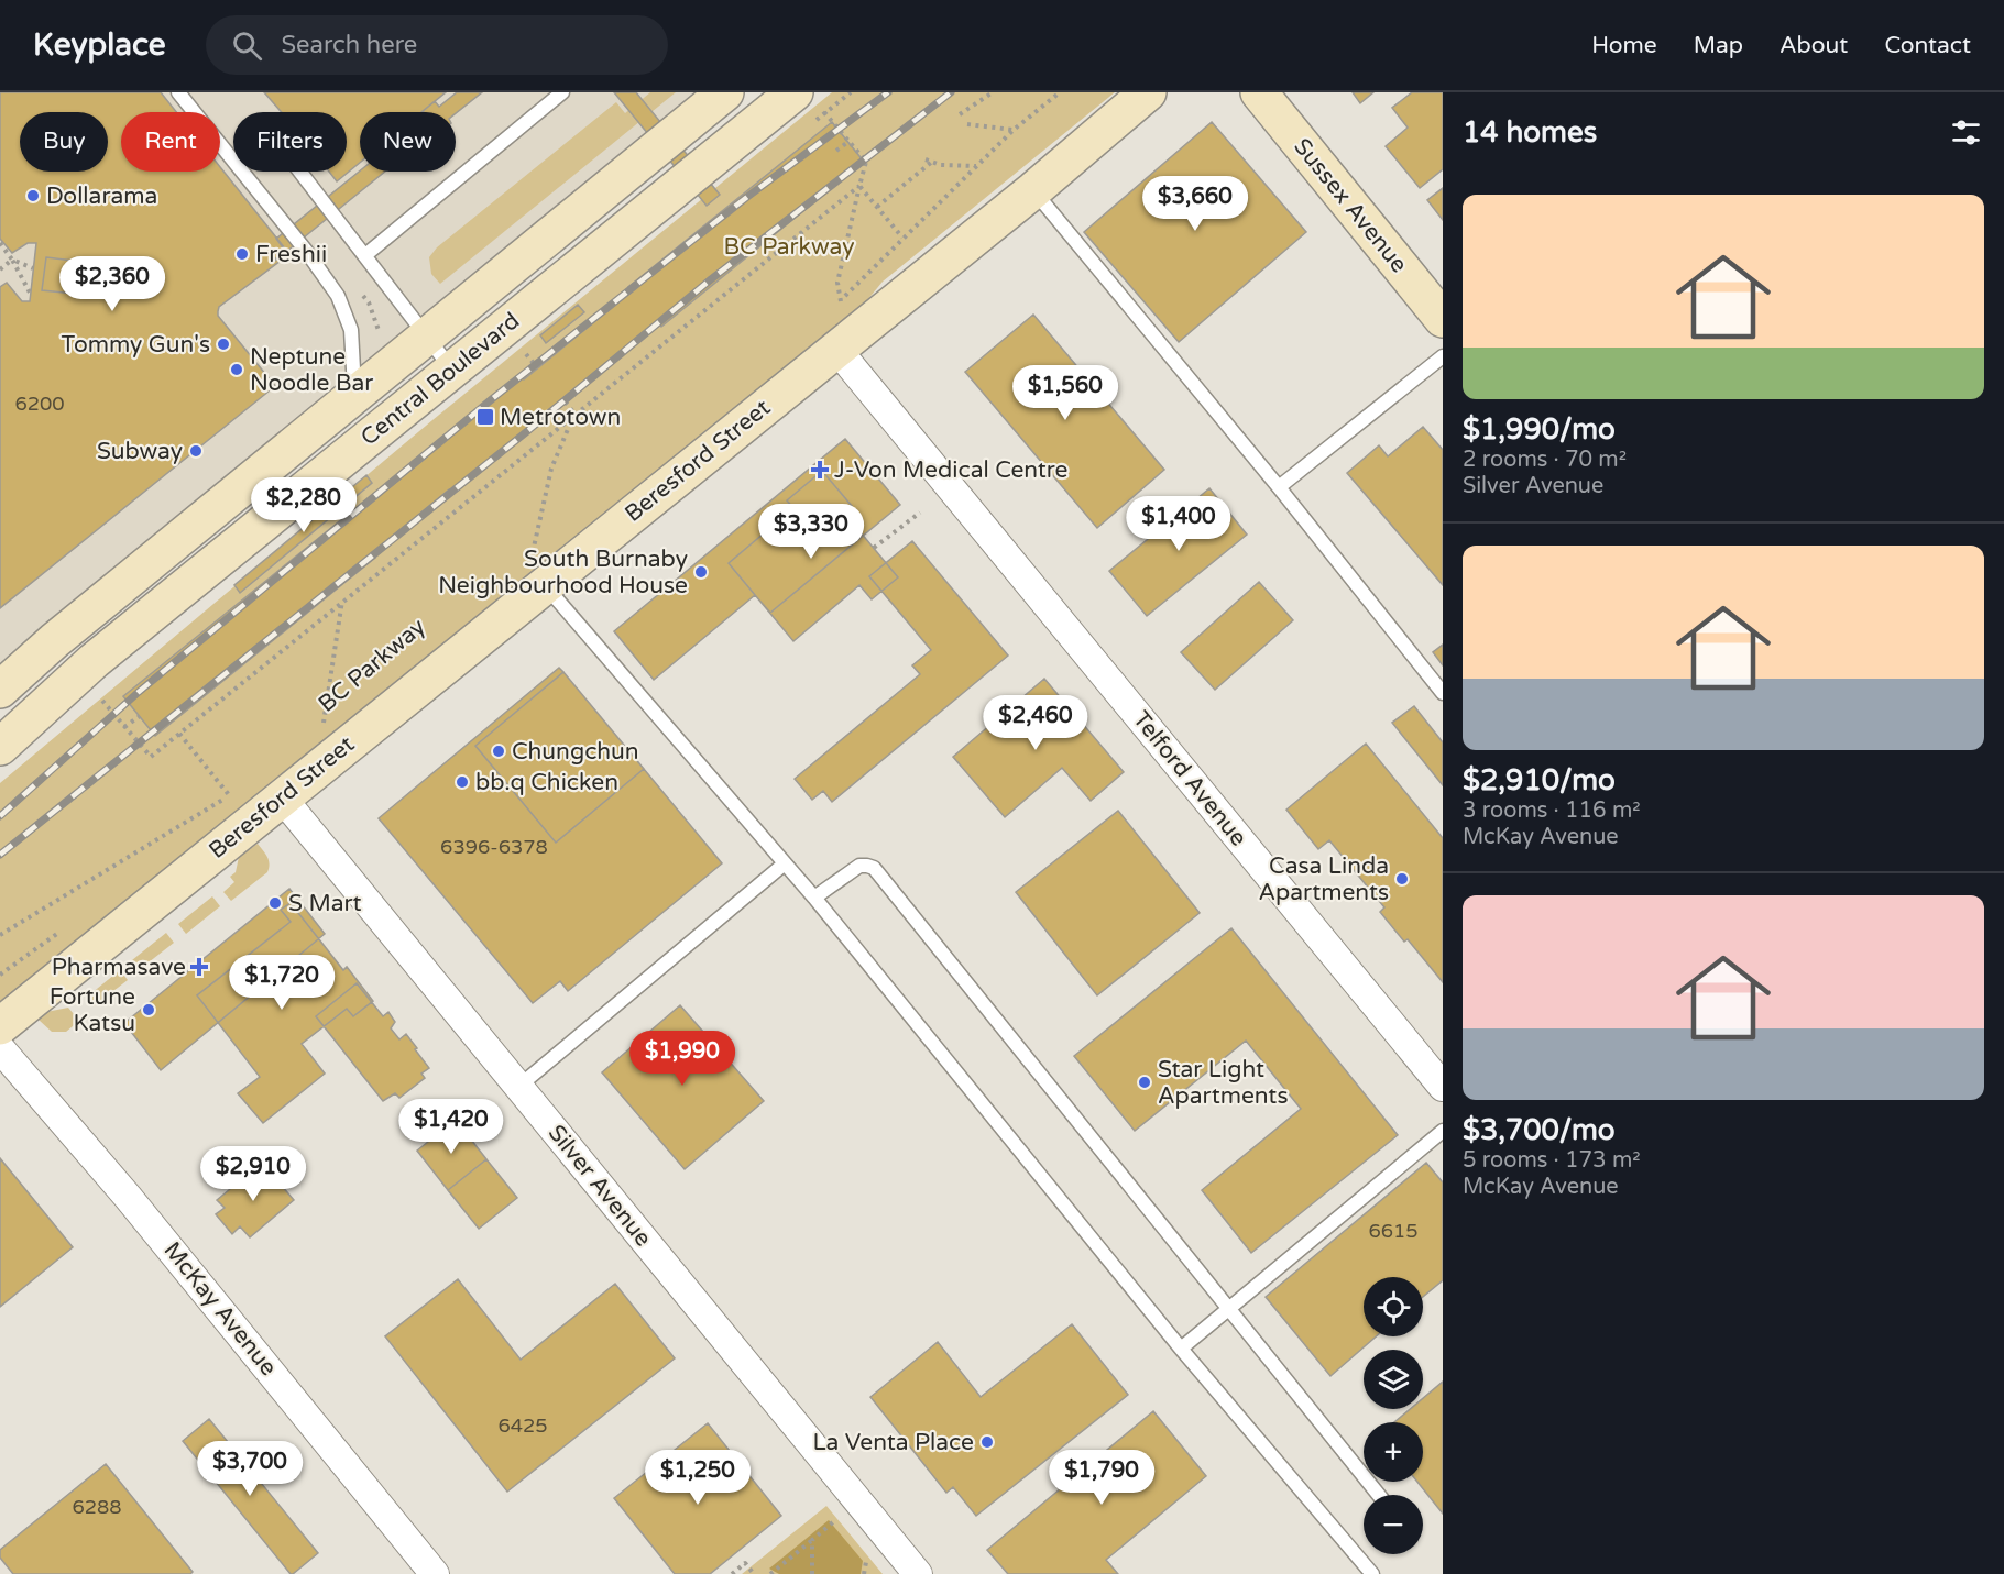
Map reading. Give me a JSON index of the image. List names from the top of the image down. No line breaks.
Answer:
{"streets":{"street":["Sussex Avenue","Central Boulevard","Beresford Street","Telford Avenue","Silver Avenue","McKay Avenue"],"path":["BC Parkway"]},"crossings":[["Beresford Street","Telford Avenue"],["Beresford Street","Silver Avenue"]],"parks":["BC Parkway"],"places":{"other":["Dollarama","Freshii","Tommy Gun's","Neptune Noodle Bar","Subway","South Burnaby Neighbourhood House","Chungchun","bb.q Chicken","Casa Linda Apartments","S Mart","Fortune Katsu","Star Light Apartments","La Venta Place"],"transit":["Metrotown"],"health":["J-Von Medical Centre","Pharmasave"]},"house_numbers":["6200","6396-6378","6615","6425","6288"],"page":{"header":"Keyplace","search":"Search here","nav":["Home","Map","About","Contact"],"heading":"14 homes","chip":["Buy","Rent","Filters","New"],"list":[{"name":"$1,990/mo","note":"2 rooms · 70 m² · Silver Avenue"},{"name":"$2,910/mo","note":"3 rooms · 116 m² · McKay Avenue"},{"name":"$3,700/mo","note":"5 rooms · 173 m² · McKay Avenue"}],"price":["$3,660","$2,360","$1,560","$2,280","$1,400","$3,330","$2,460","$1,720","$1,990","$1,420","$2,910","$3,700","$1,250","$1,790"],"map_buttons":["+","−"]}}
